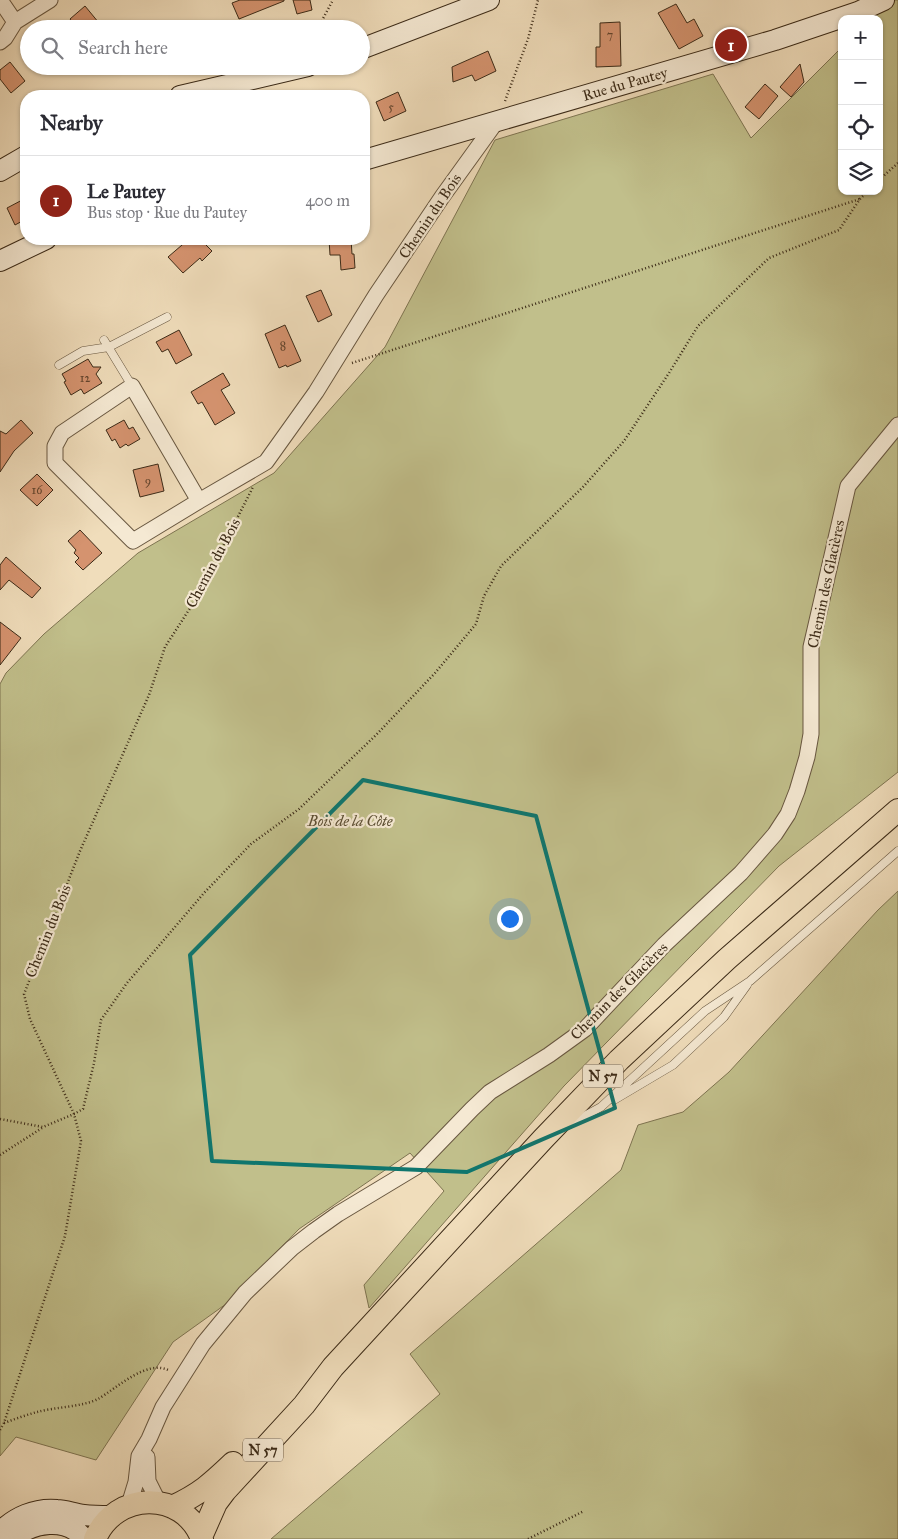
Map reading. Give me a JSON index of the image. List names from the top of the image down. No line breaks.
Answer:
{"streets":{"main road":["N 57"],"street":["Rue du Pautey","Chemin du Bois","Chemin des Glacières"]},"crossings":[["Rue du Pautey","Chemin du Bois"],["Chemin des Glacières","N 57"]],"parks":["Bois de la Côte"],"house_numbers":["7","5","8","12","9","16"],"page":{"map_buttons":["+","−"],"search":"Search here","pins":"1","heading":"Nearby","list":[{"mark":"1","name":"Le Pautey","note":"Bus stop · Rue du Pautey","value":"400 m"}]}}
